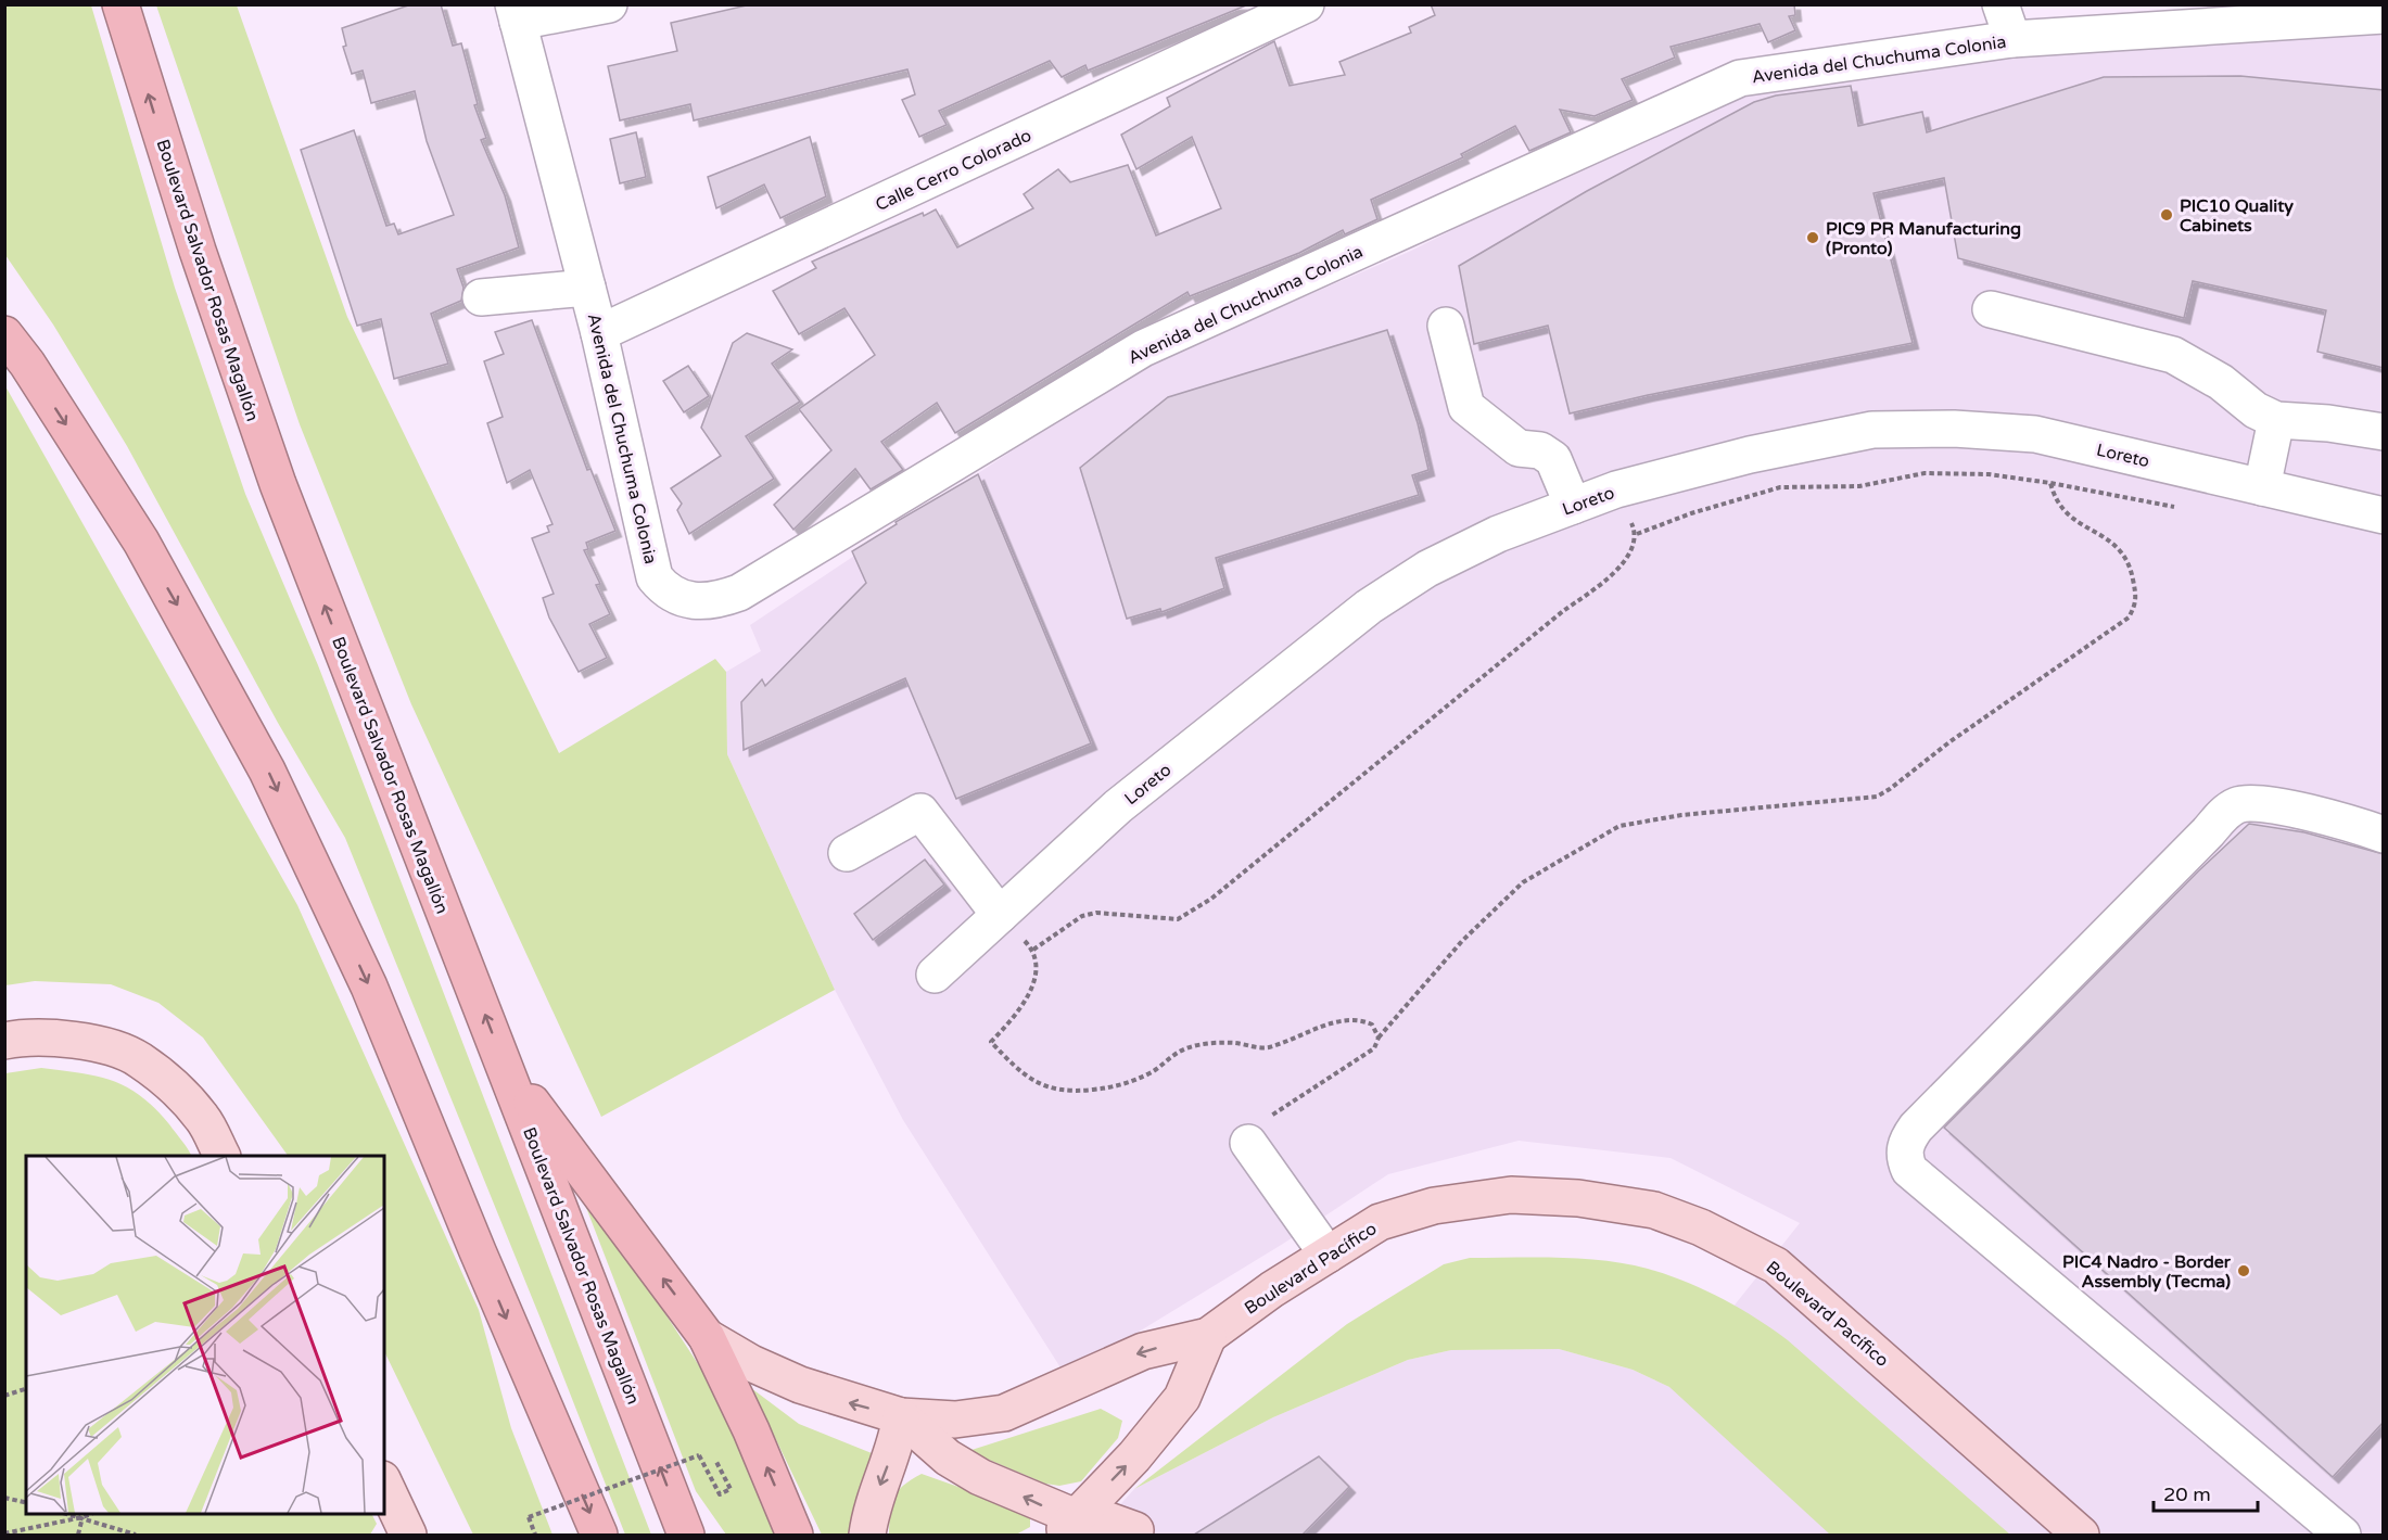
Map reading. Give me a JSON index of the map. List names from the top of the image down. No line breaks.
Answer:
{"streets":{"highway":["Boulevard Salvador Rosas Magallón"],"main road":["Boulevard Pacífico"],"street":["Avenida del Chuchuma Colonia","Calle Cerro Colorado","Loreto"]},"crossings":[["Avenida del Chuchuma Colonia","Calle Cerro Colorado"]],"places":["PIC10 Quality Cabinets","PIC9 PR Manufacturing (Pronto)","PIC4 Nadro - Border Assembly (Tecma)"],"scale_bar":"20 m"}
